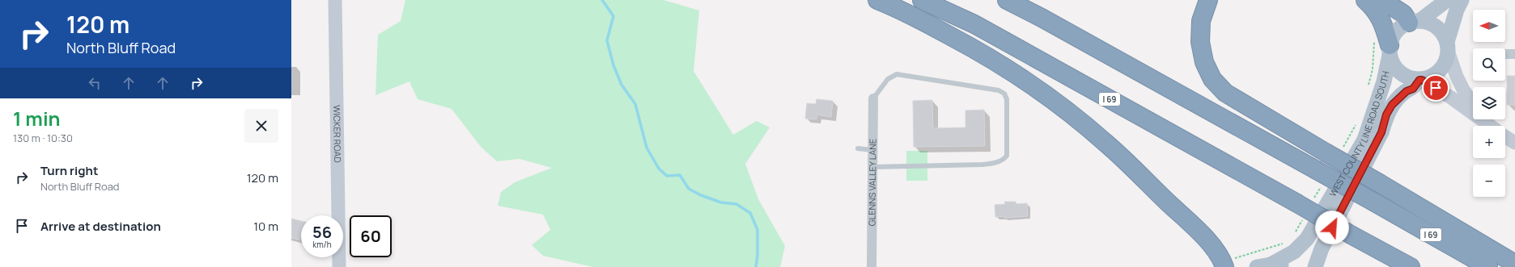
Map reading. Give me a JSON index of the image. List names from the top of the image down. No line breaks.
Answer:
{"streets":{"highway":["I 69"],"main road":["WEST COUNTY LINE ROAD SOUTH"],"street":["WICKER ROAD","GLENNS VALLEY LANE"]},"north":"left","page":{"turn":["120 m","North Bluff Road"],"map_buttons":["+","−"],"heading":["1 min","130 m · 10:30"],"list":[{"name":"Turn right","note":"North Bluff Road","value":"120 m"},{"name":"Arrive at destination","value":"10 m"}],"speed":"56 km/h","limit":"60"}}
